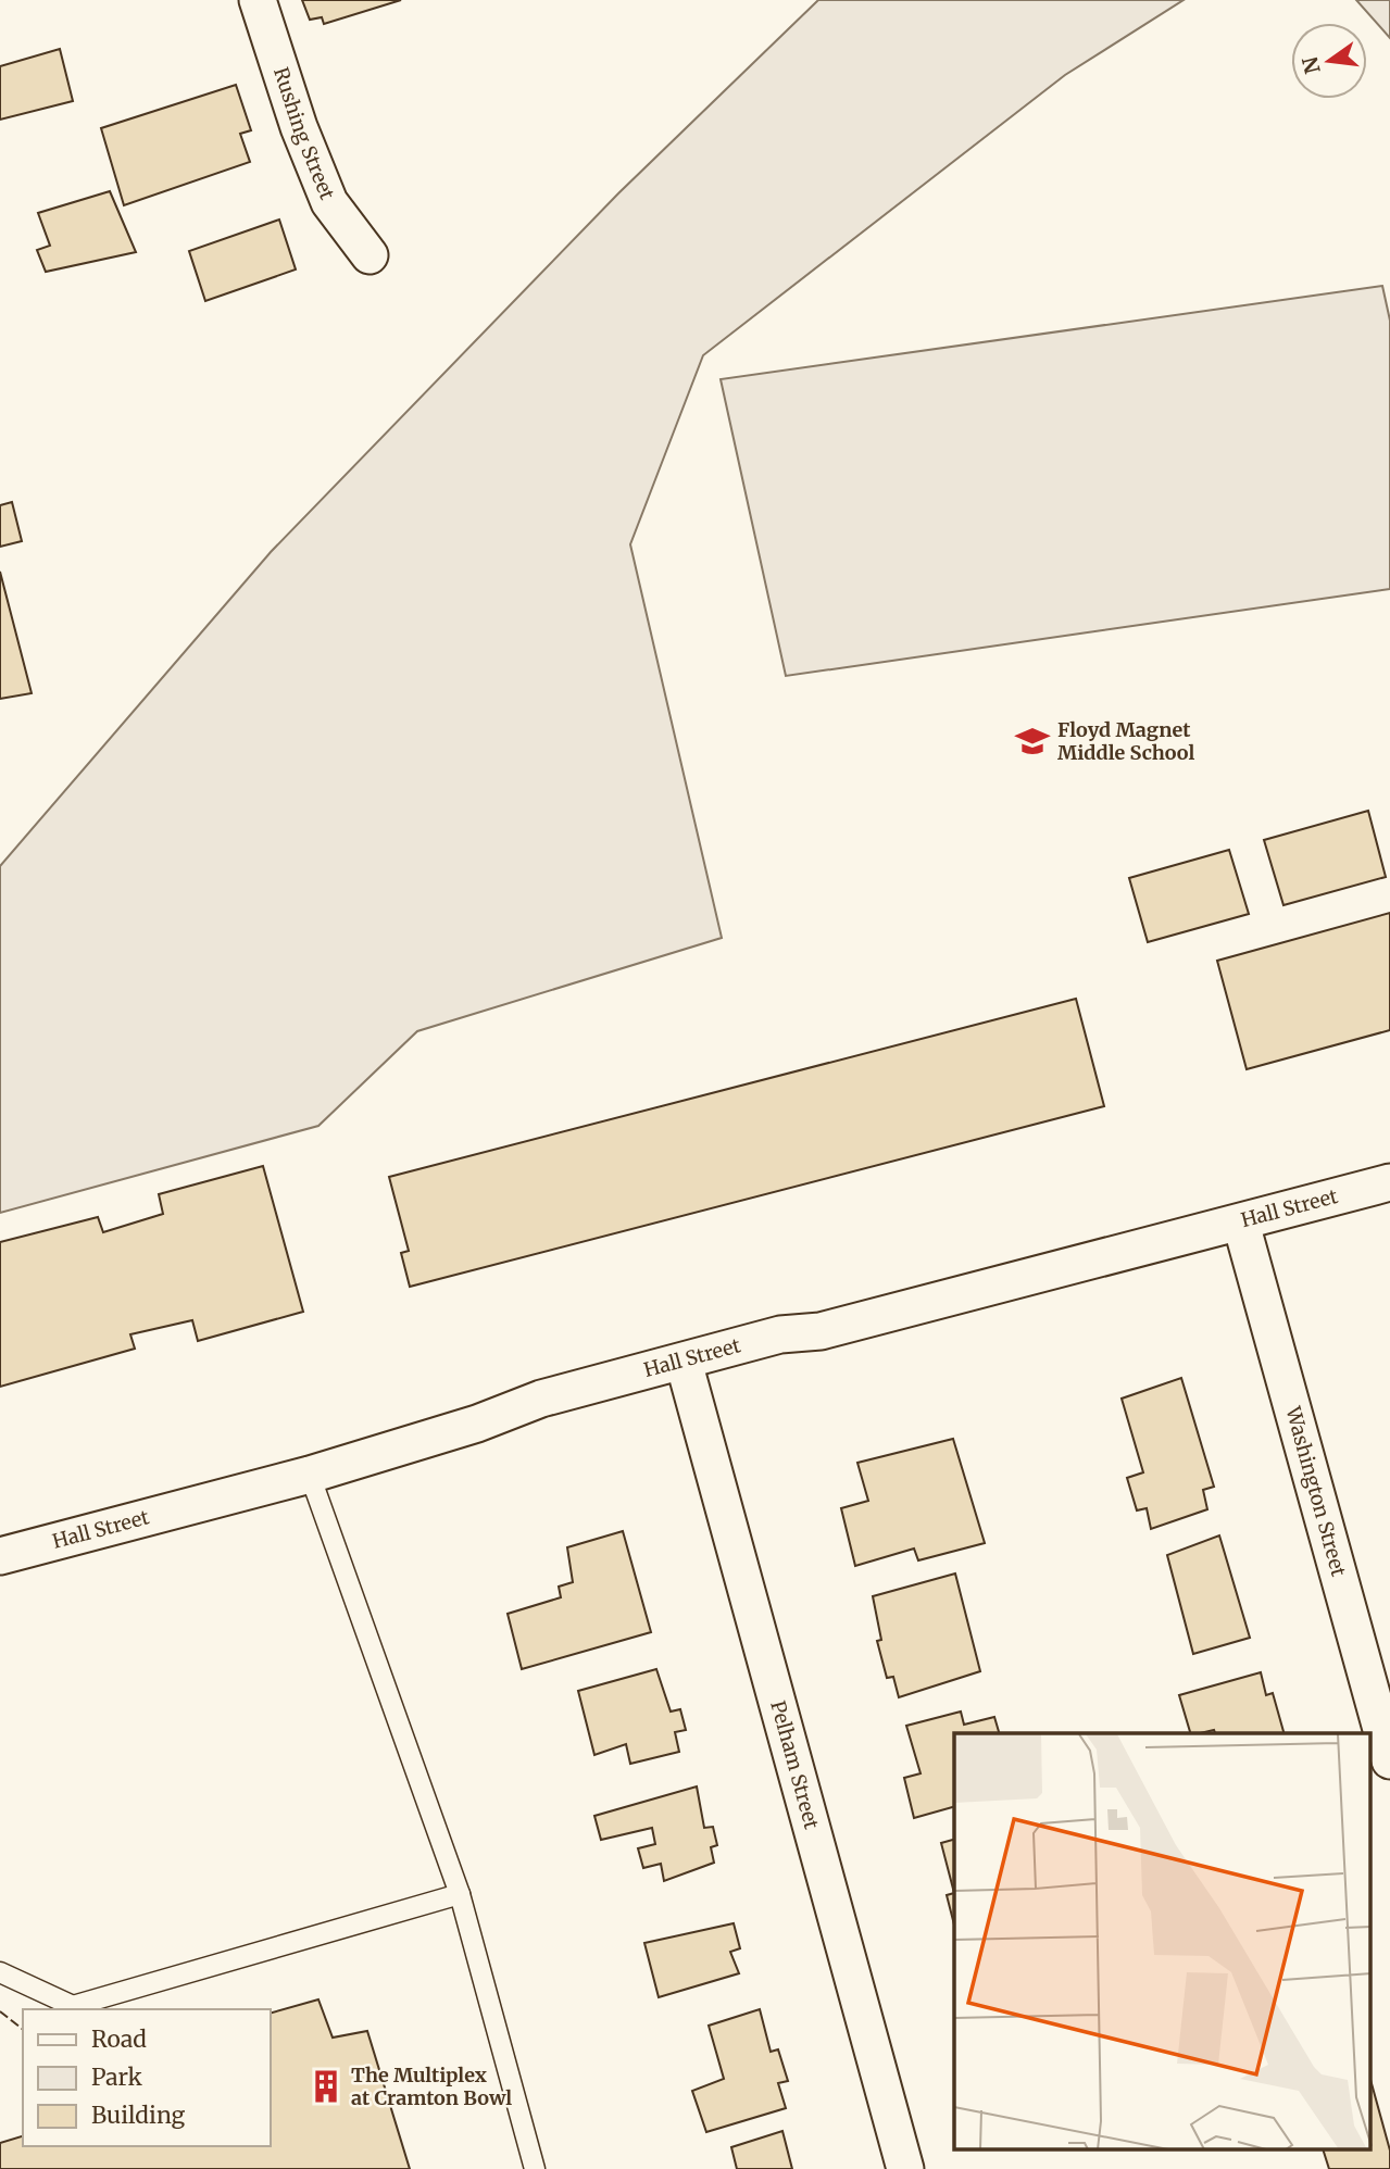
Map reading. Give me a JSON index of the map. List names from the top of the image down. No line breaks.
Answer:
{"streets":{"street":["Rushing Street","Hall Street","Washington Street","Pelham Street"]},"crossings":[["Hall Street","Washington Street"],["Hall Street","Pelham Street"]],"places":{"school or university":["Floyd Magnet Middle School"],"building":["The Multiplex at Cramton Bowl"]},"legend":["Road","Park","Building"],"north":"left"}
